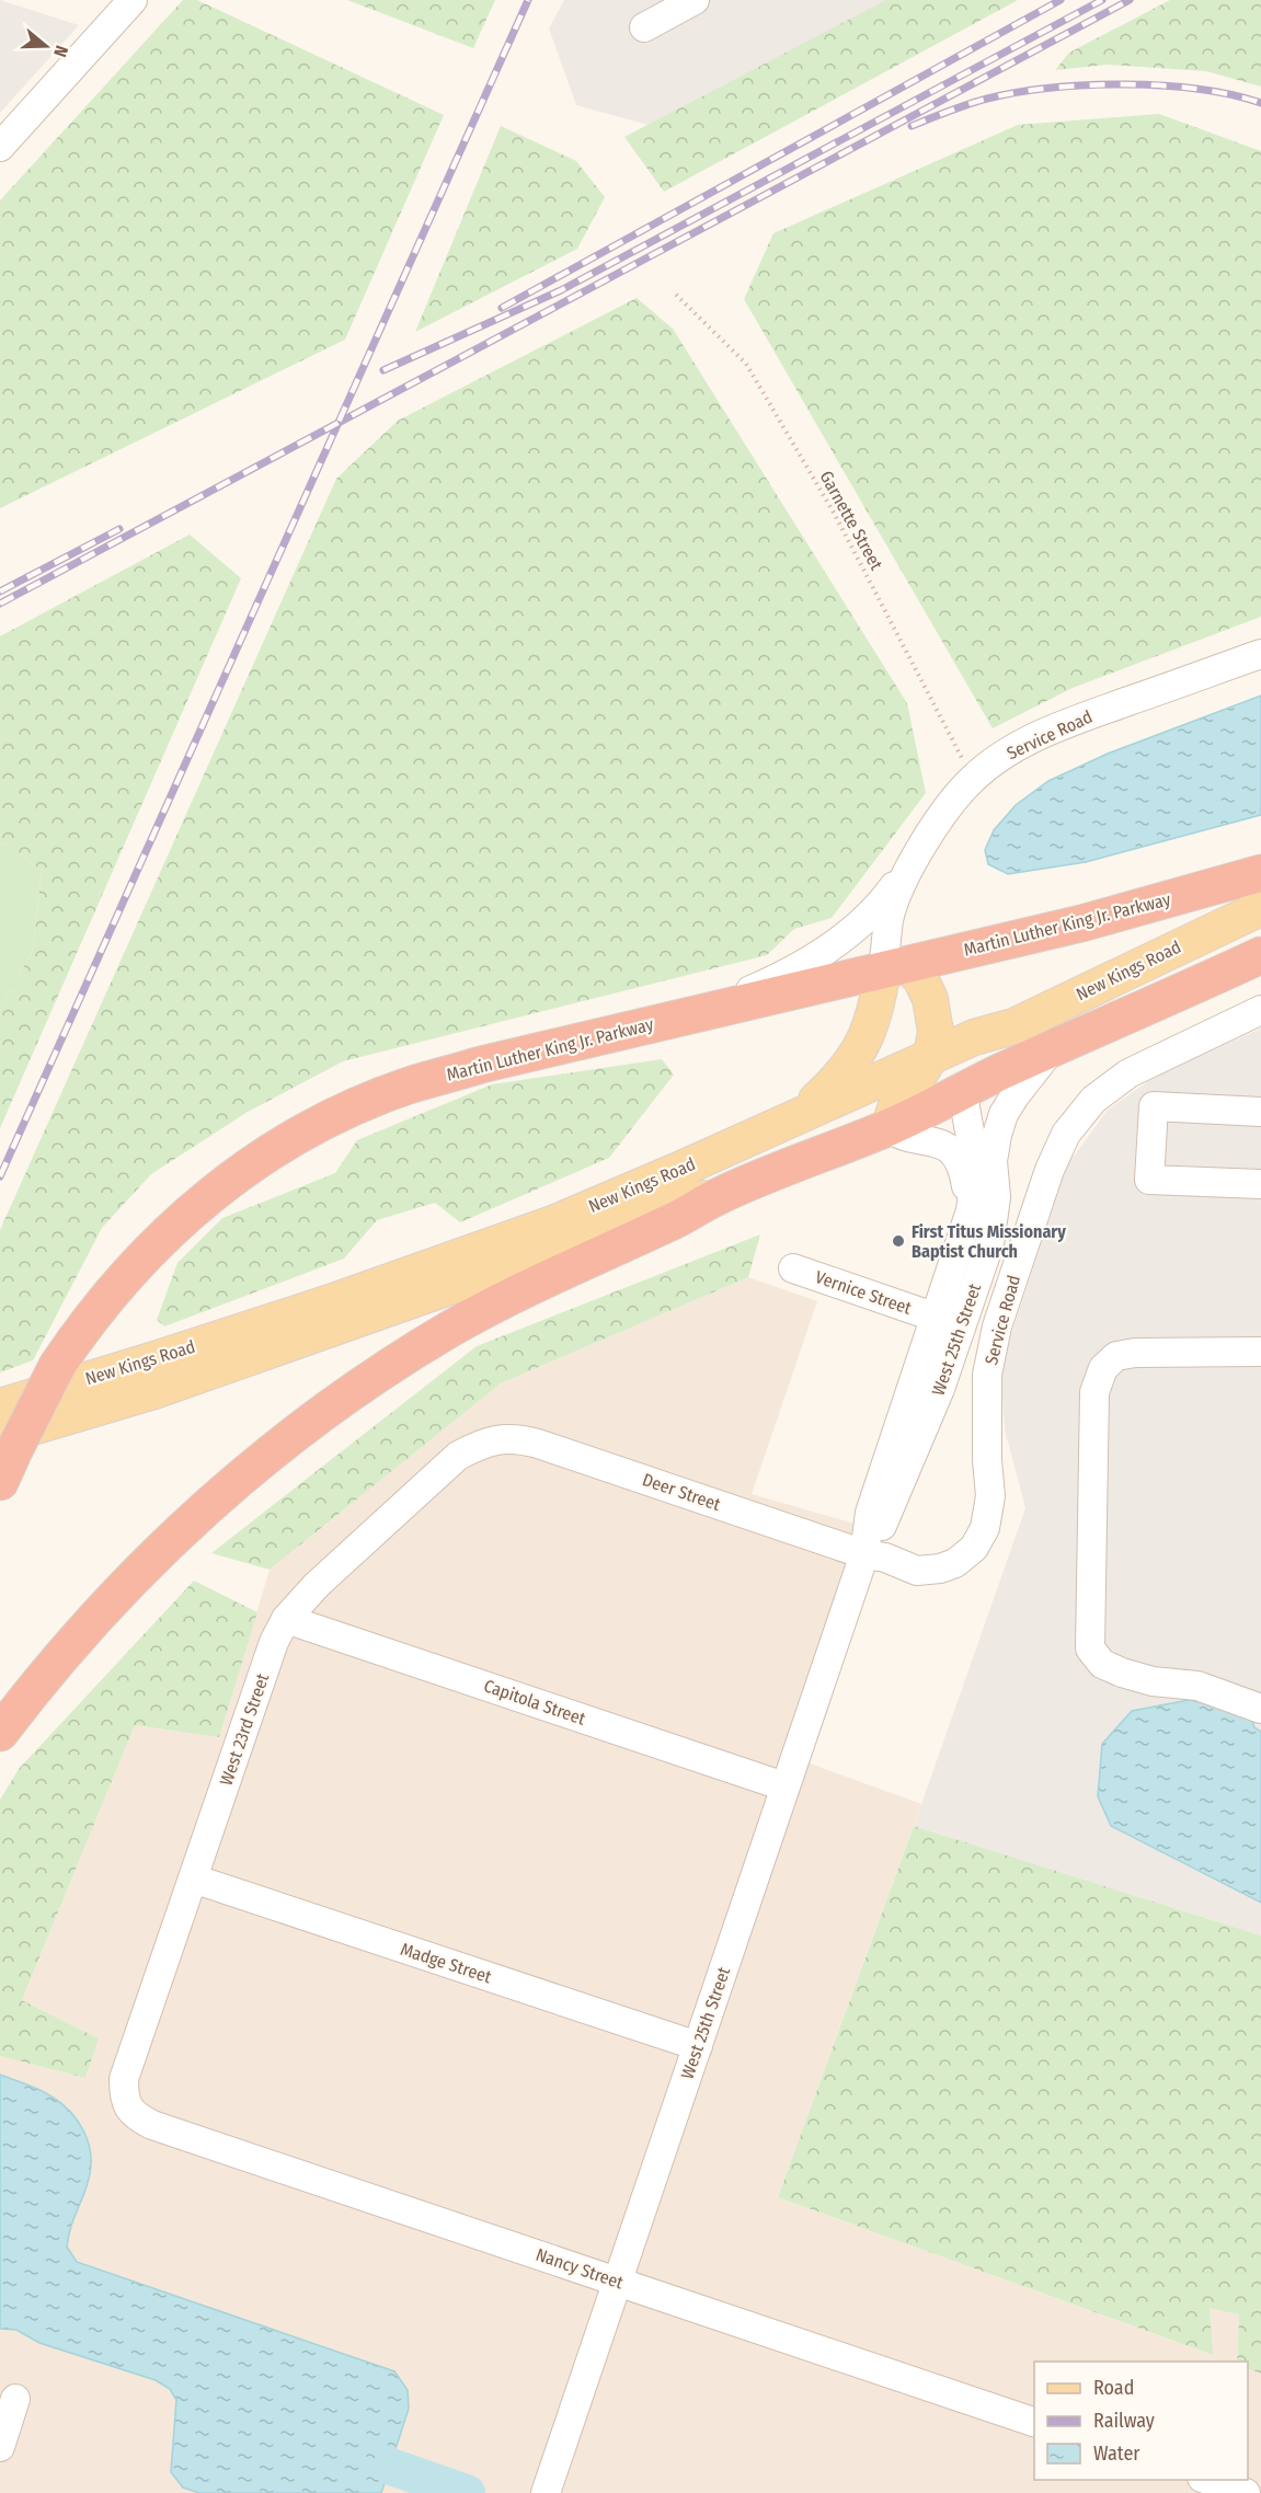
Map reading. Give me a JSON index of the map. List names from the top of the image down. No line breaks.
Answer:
{"streets":{"highway":["Martin Luther King Jr. Parkway","New Kings Road"],"street":["Service Road","Vernice Street","West 25th Street","Deer Street","Capitola Street","West 23rd Street","Madge Street","Nancy Street"],"path":["Garnette Street"]},"crossings":[["Garnette Street","Service Road"],["Service Road","Martin Luther King Jr. Parkway"],["Service Road","West 25th Street"],["Service Road","Deer Street"],["Martin Luther King Jr. Parkway","New Kings Road"],["New Kings Road","West 25th Street"],["Vernice Street","West 25th Street"],["West 25th Street","Deer Street"],["West 25th Street","Capitola Street"],["West 25th Street","Madge Street"],["West 25th Street","Nancy Street"],["Deer Street","West 23rd Street"],["Capitola Street","West 23rd Street"],["West 23rd Street","Madge Street"],["West 23rd Street","Nancy Street"]],"places":["First Titus Missionary Baptist Church"],"legend":["Road","Railway","Water"],"north":"right"}
